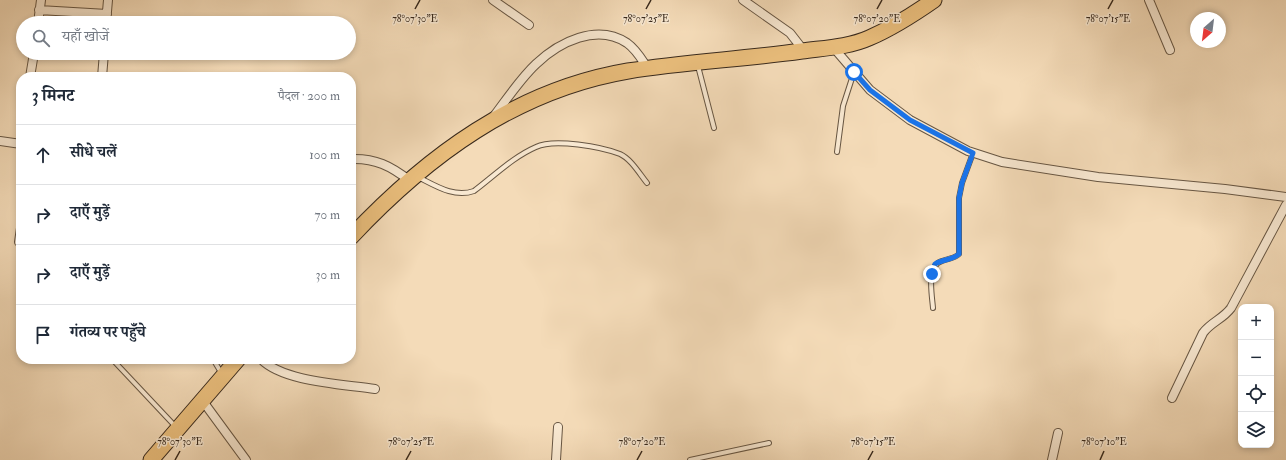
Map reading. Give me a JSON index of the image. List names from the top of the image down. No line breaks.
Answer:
{"north":"bottom left","page":{"search":"यहाँ खोजें","heading":["3 मिनट","पैदल · 200 m"],"list":[["सीधे चलें","100 m"],["दाएँ मुड़ें","70 m"],["दाएँ मुड़ें","30 m"],"गंतव्य पर पहुँचे"],"map_buttons":["+","−"]},"coordinates":["78°07'30\"E","78°07'25\"E","78°07'20\"E","78°07'15\"E","78°07'10\"E"]}
